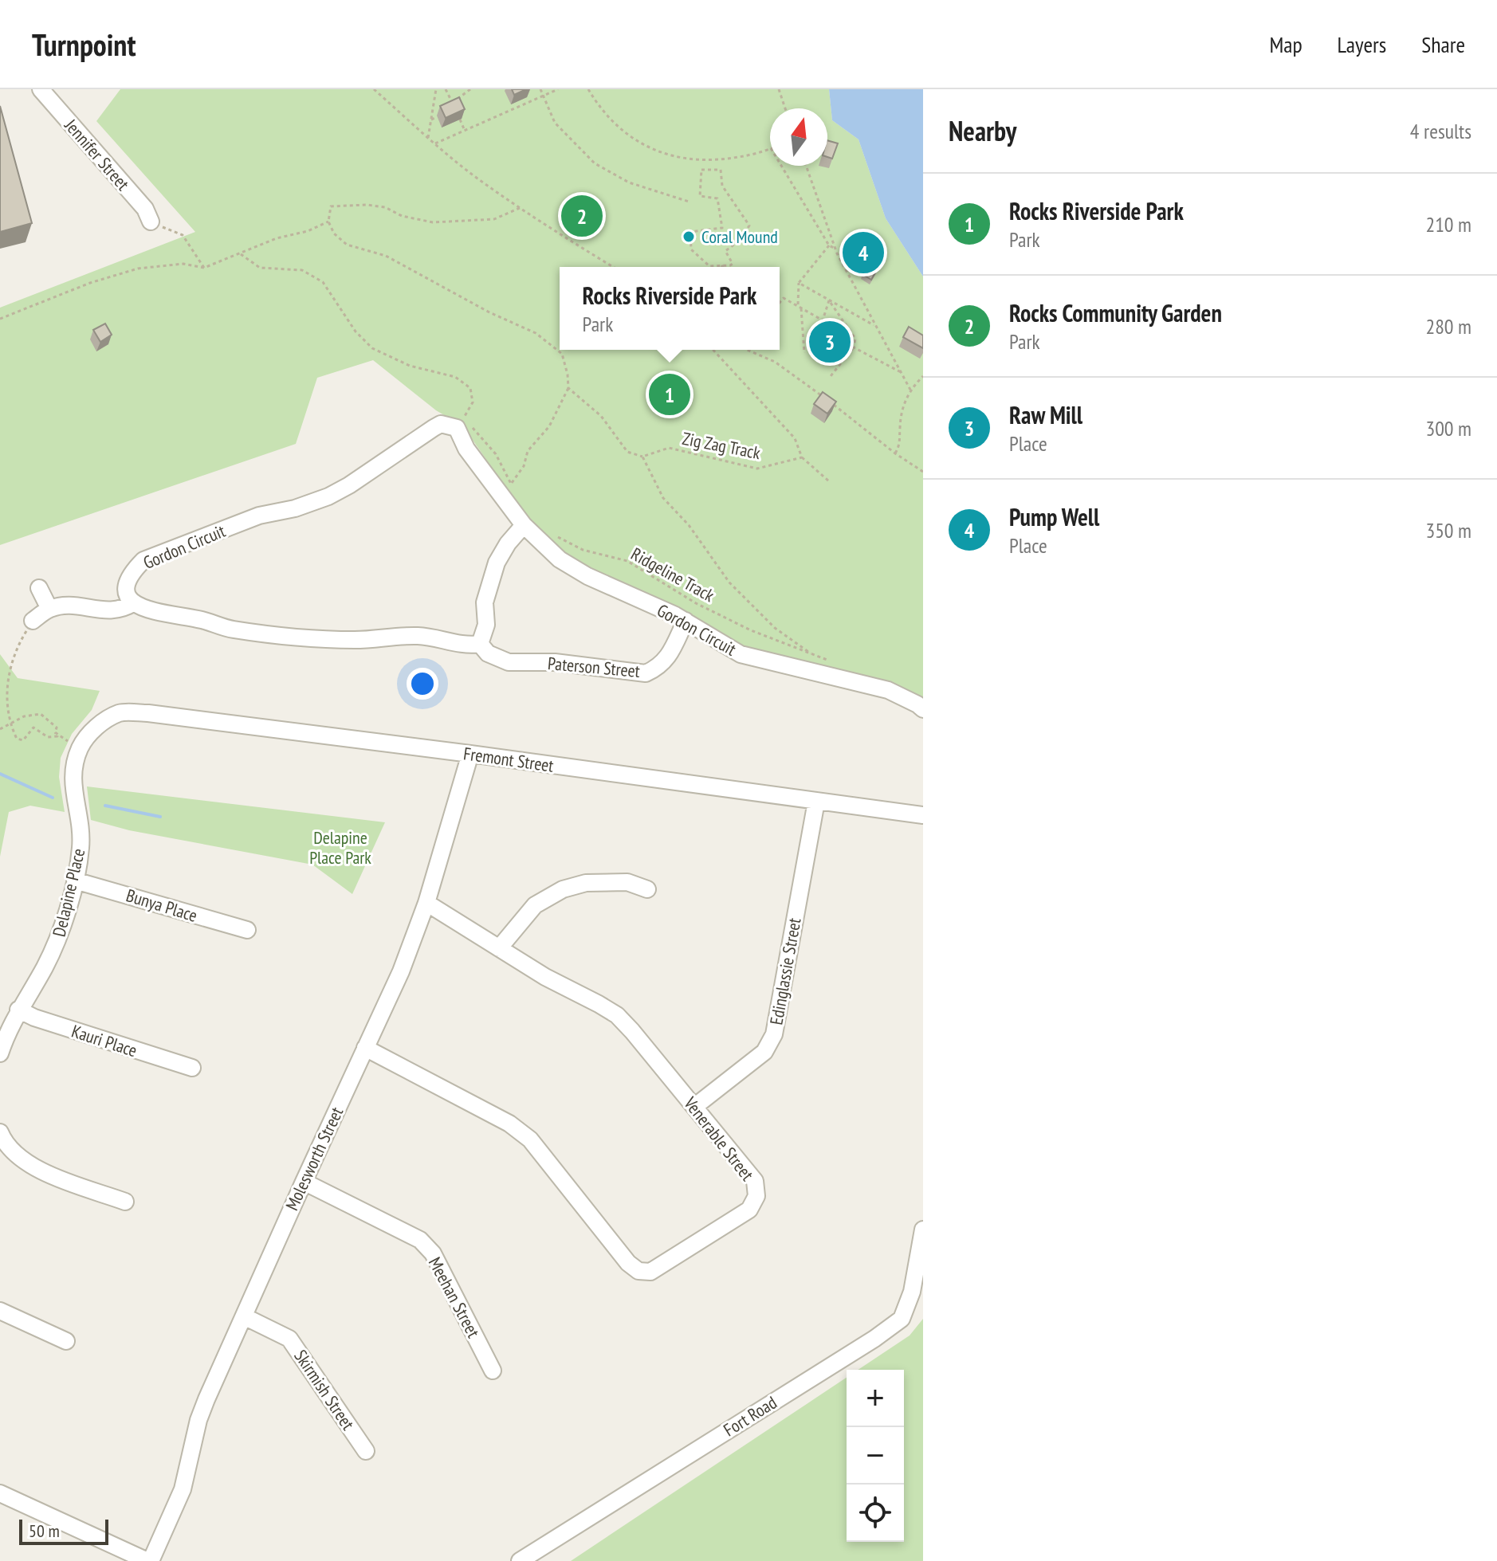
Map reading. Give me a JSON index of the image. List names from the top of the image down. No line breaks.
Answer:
{"streets":{"street":["Jennifer Street","Gordon Circuit","Paterson Street","Fremont Street","Delapine Place","Bunya Place","Edinglassie Street","Kauri Place","Venerable Street","Molesworth Street","Meehan Street","Skirmish Street","Fort Road"],"path":["Zig Zag Track","Ridgeline Track"]},"crossings":[["Gordon Circuit","Paterson Street"],["Fremont Street","Delapine Place"],["Fremont Street","Edinglassie Street"],["Fremont Street","Molesworth Street"],["Delapine Place","Bunya Place"],["Delapine Place","Kauri Place"],["Edinglassie Street","Venerable Street"],["Venerable Street","Molesworth Street"],["Molesworth Street","Meehan Street"],["Molesworth Street","Skirmish Street"]],"parks":["Delapine Place Park"],"places":["Coral Mound"],"scale_bar":"50 m","north":"top","page":{"header":"Turnpoint","nav":["Map","Layers","Share"],"heading":["Nearby","4 results"],"list":[{"mark":"1","name":"Rocks Riverside Park","note":"Park","value":"210 m"},{"mark":"2","name":"Rocks Community Garden","note":"Park","value":"280 m"},{"mark":"3","name":"Raw Mill","note":"Place","value":"300 m"},{"mark":"4","name":"Pump Well","note":"Place","value":"350 m"}],"pins":["2","4","3","1"],"popup":["Rocks Riverside Park","Park"],"map_buttons":["+","−"],"scale":"50 m"}}
